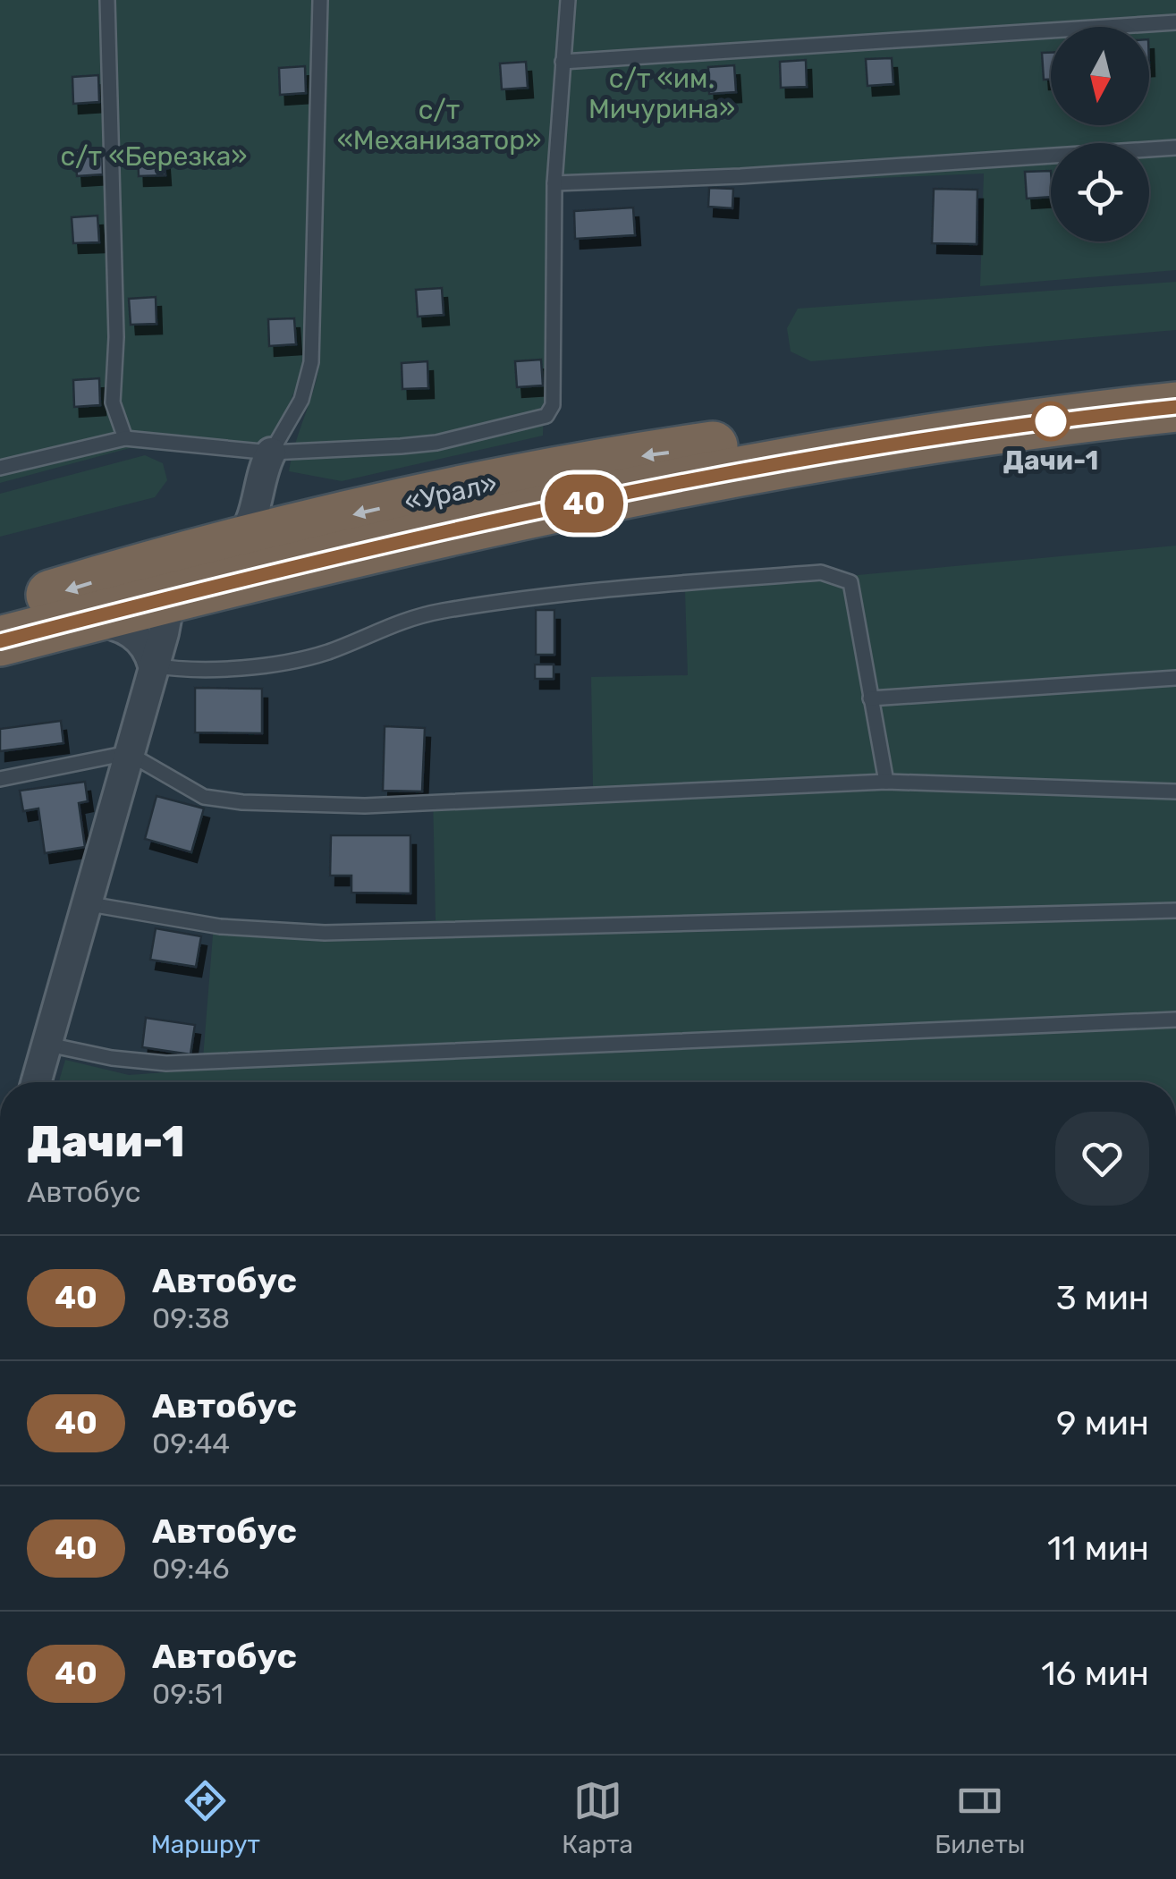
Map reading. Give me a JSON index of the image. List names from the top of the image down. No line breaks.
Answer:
{"streets":{"highway":["«Урал»"]},"parks":["с/т «им. Мичурина»","с/т «Механизатор»","с/т «Березка»"],"places":["Дачи-1"],"lines":["bus line 40"],"north":"bottom","page":{"on_map":"40","heading":["Дачи-1","Автобус"],"list":[{"mark":"40","name":"Автобус","note":"09:38","value":"3 мин"},{"mark":"40","name":"Автобус","note":"09:44","value":"9 мин"},{"mark":"40","name":"Автобус","note":"09:46","value":"11 мин"},{"mark":"40","name":"Автобус","note":"09:51","value":"16 мин"}],"tabs":["Маршрут","Карта","Билеты"]}}
